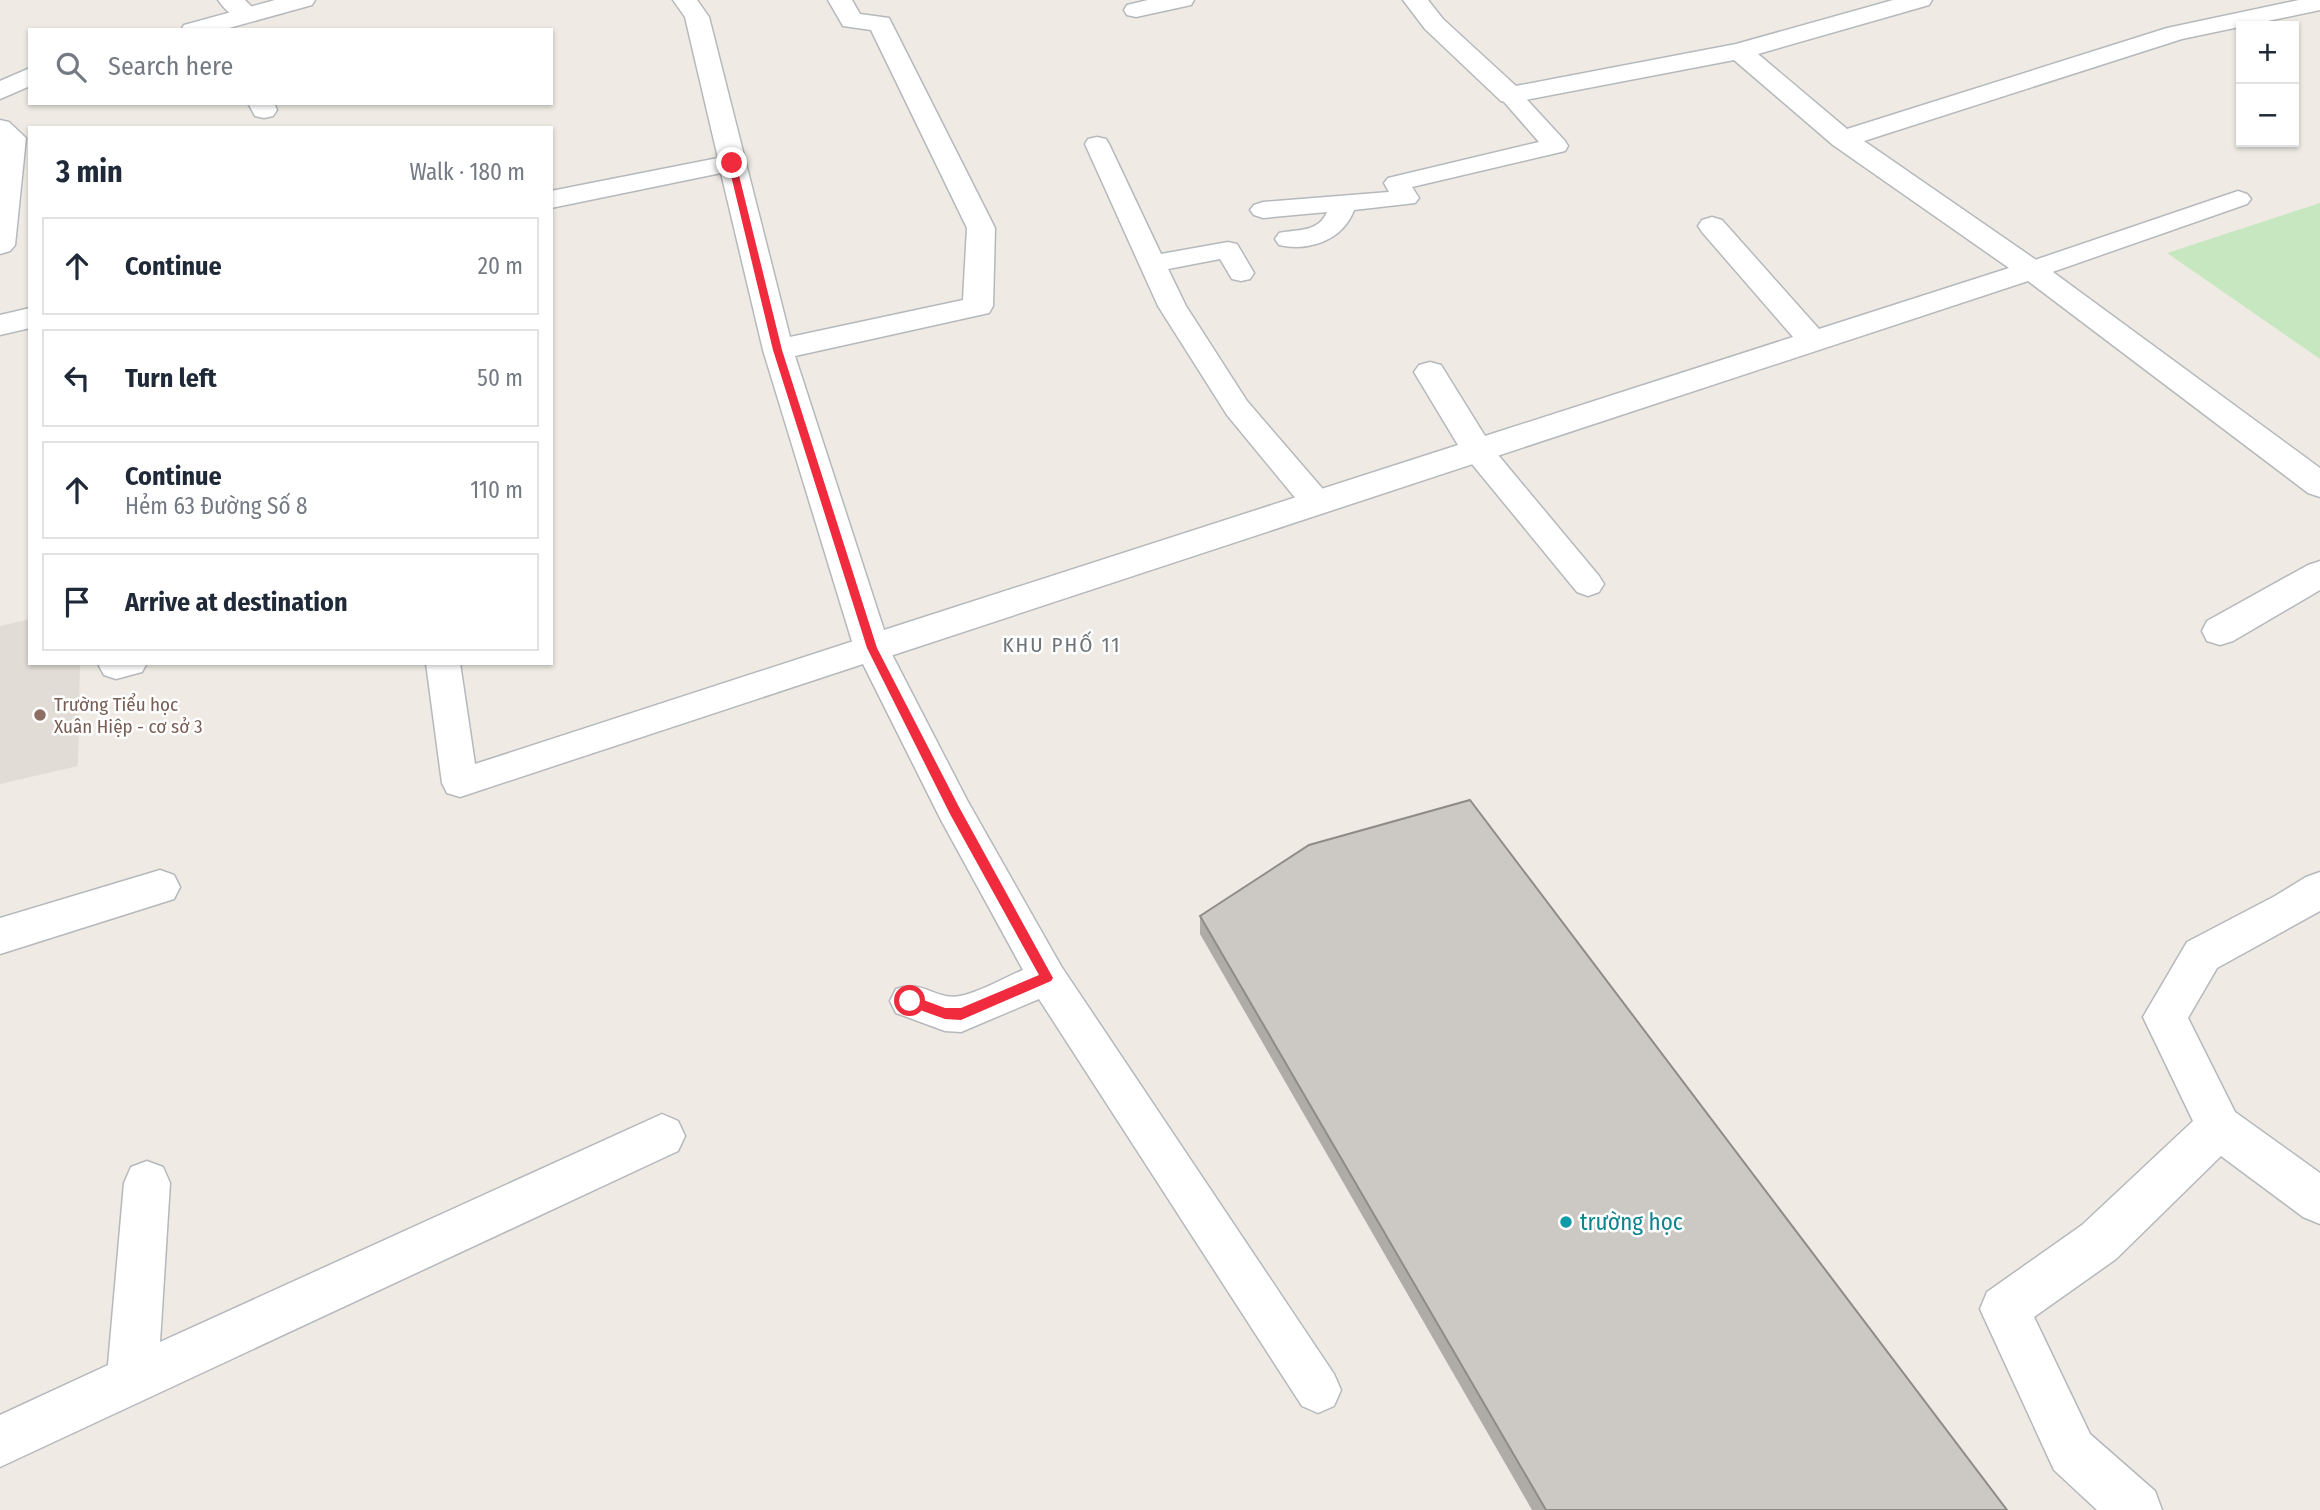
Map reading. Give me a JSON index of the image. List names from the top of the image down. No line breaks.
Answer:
{"districts":["KHU PHỐ 11"],"places":["Trường Tiểu học Xuân Hiệp - cơ sở 3","trường học"],"page":{"map_buttons":["+","−"],"search":"Search here","heading":["3 min","Walk · 180 m"],"list":[["Continue","20 m"],["Turn left","50 m"],["Continue","Hẻm 63 Đường Số 8","110 m"],"Arrive at destination"]}}
